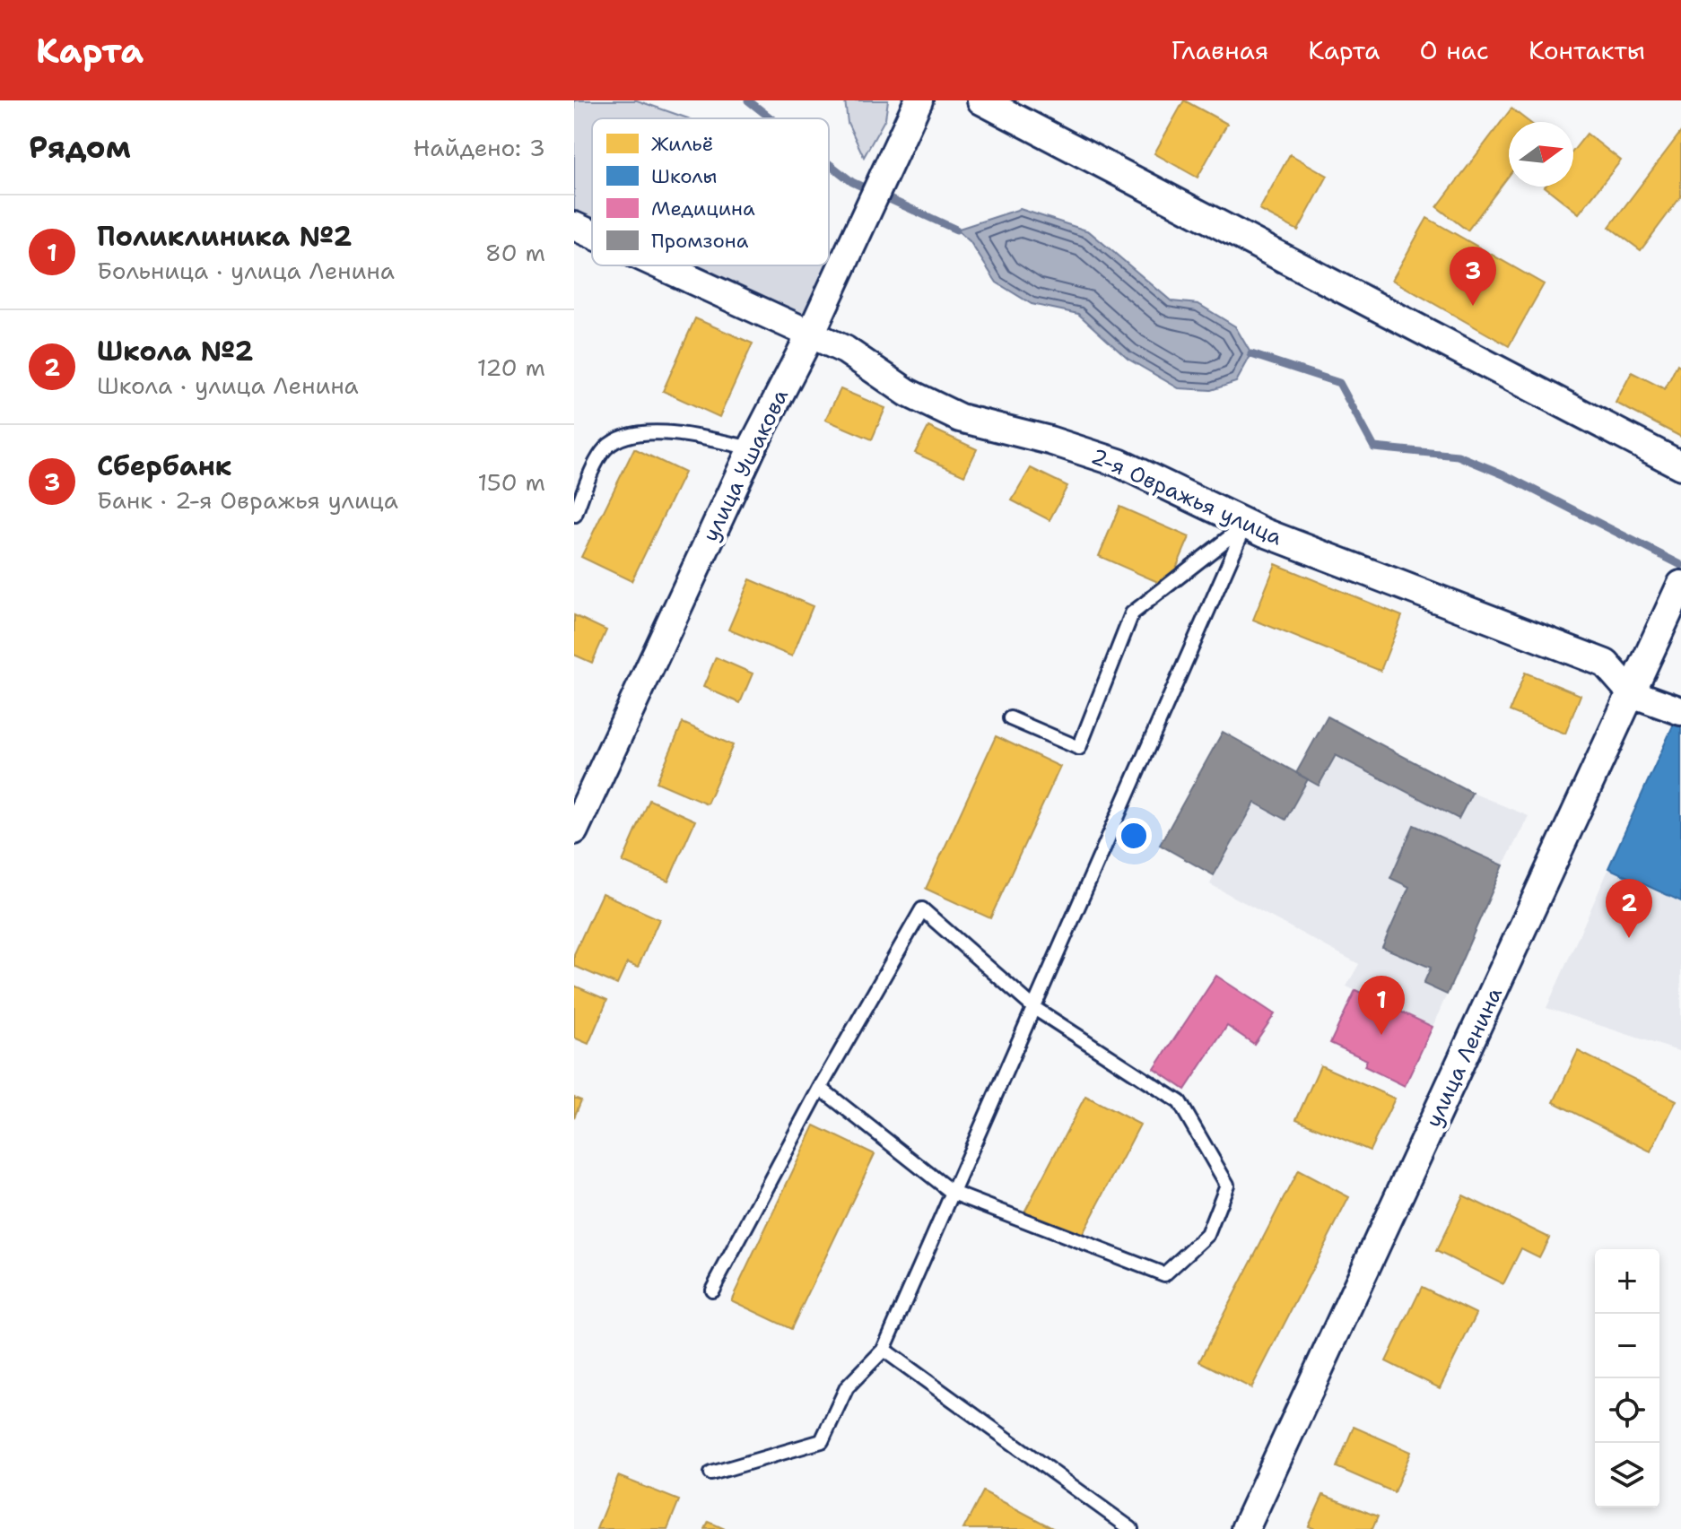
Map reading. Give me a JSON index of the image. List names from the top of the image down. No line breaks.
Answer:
{"streets":{"street":["улица Ушакова","2-я Овражья улица","улица Ленина"]},"crossings":[["улица Ушакова","2-я Овражья улица"],["2-я Овражья улица","улица Ленина"]],"legend":["Жильё","Школы","Медицина","Промзона"],"north":"right","page":{"header":"Карта","nav":["Главная","Карта","О нас","Контакты"],"heading":["Рядом","Найдено: 3"],"list":[{"mark":"1","name":"Поликлиника №2","note":"Больница · улица Ленина","value":"80 m"},{"mark":"2","name":"Школа №2","note":"Школа · улица Ленина","value":"120 m"},{"mark":"3","name":"Сбербанк","note":"Банк · 2-я Овражья улица","value":"150 m"}],"pins":["3","2","1"],"map_buttons":["+","−"]}}
